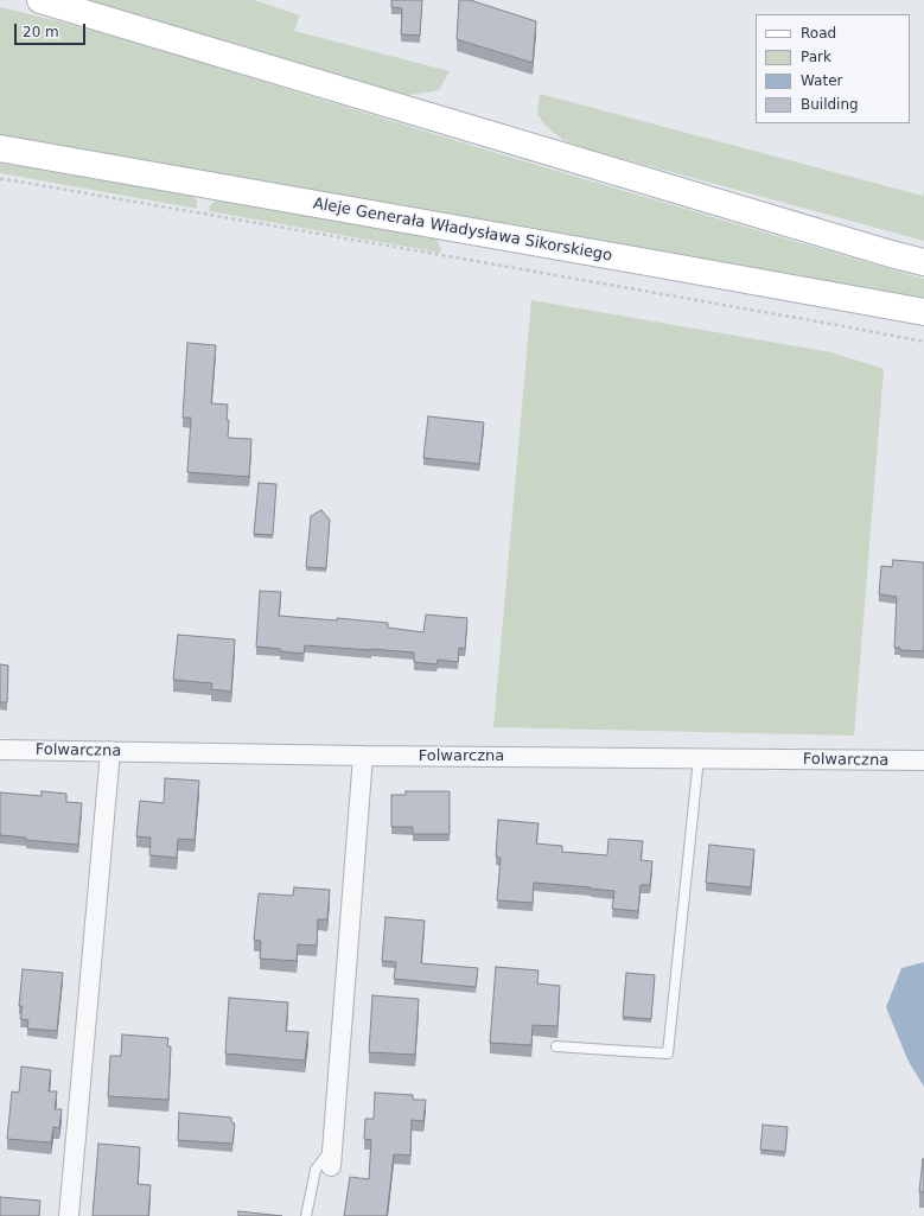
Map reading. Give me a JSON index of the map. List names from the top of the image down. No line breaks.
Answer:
{"streets":{"main road":["Aleje Generała Władysława Sikorskiego"],"street":["Folwarczna"]},"legend":["Road","Park","Water","Building"],"scale_bar":"20 m"}
